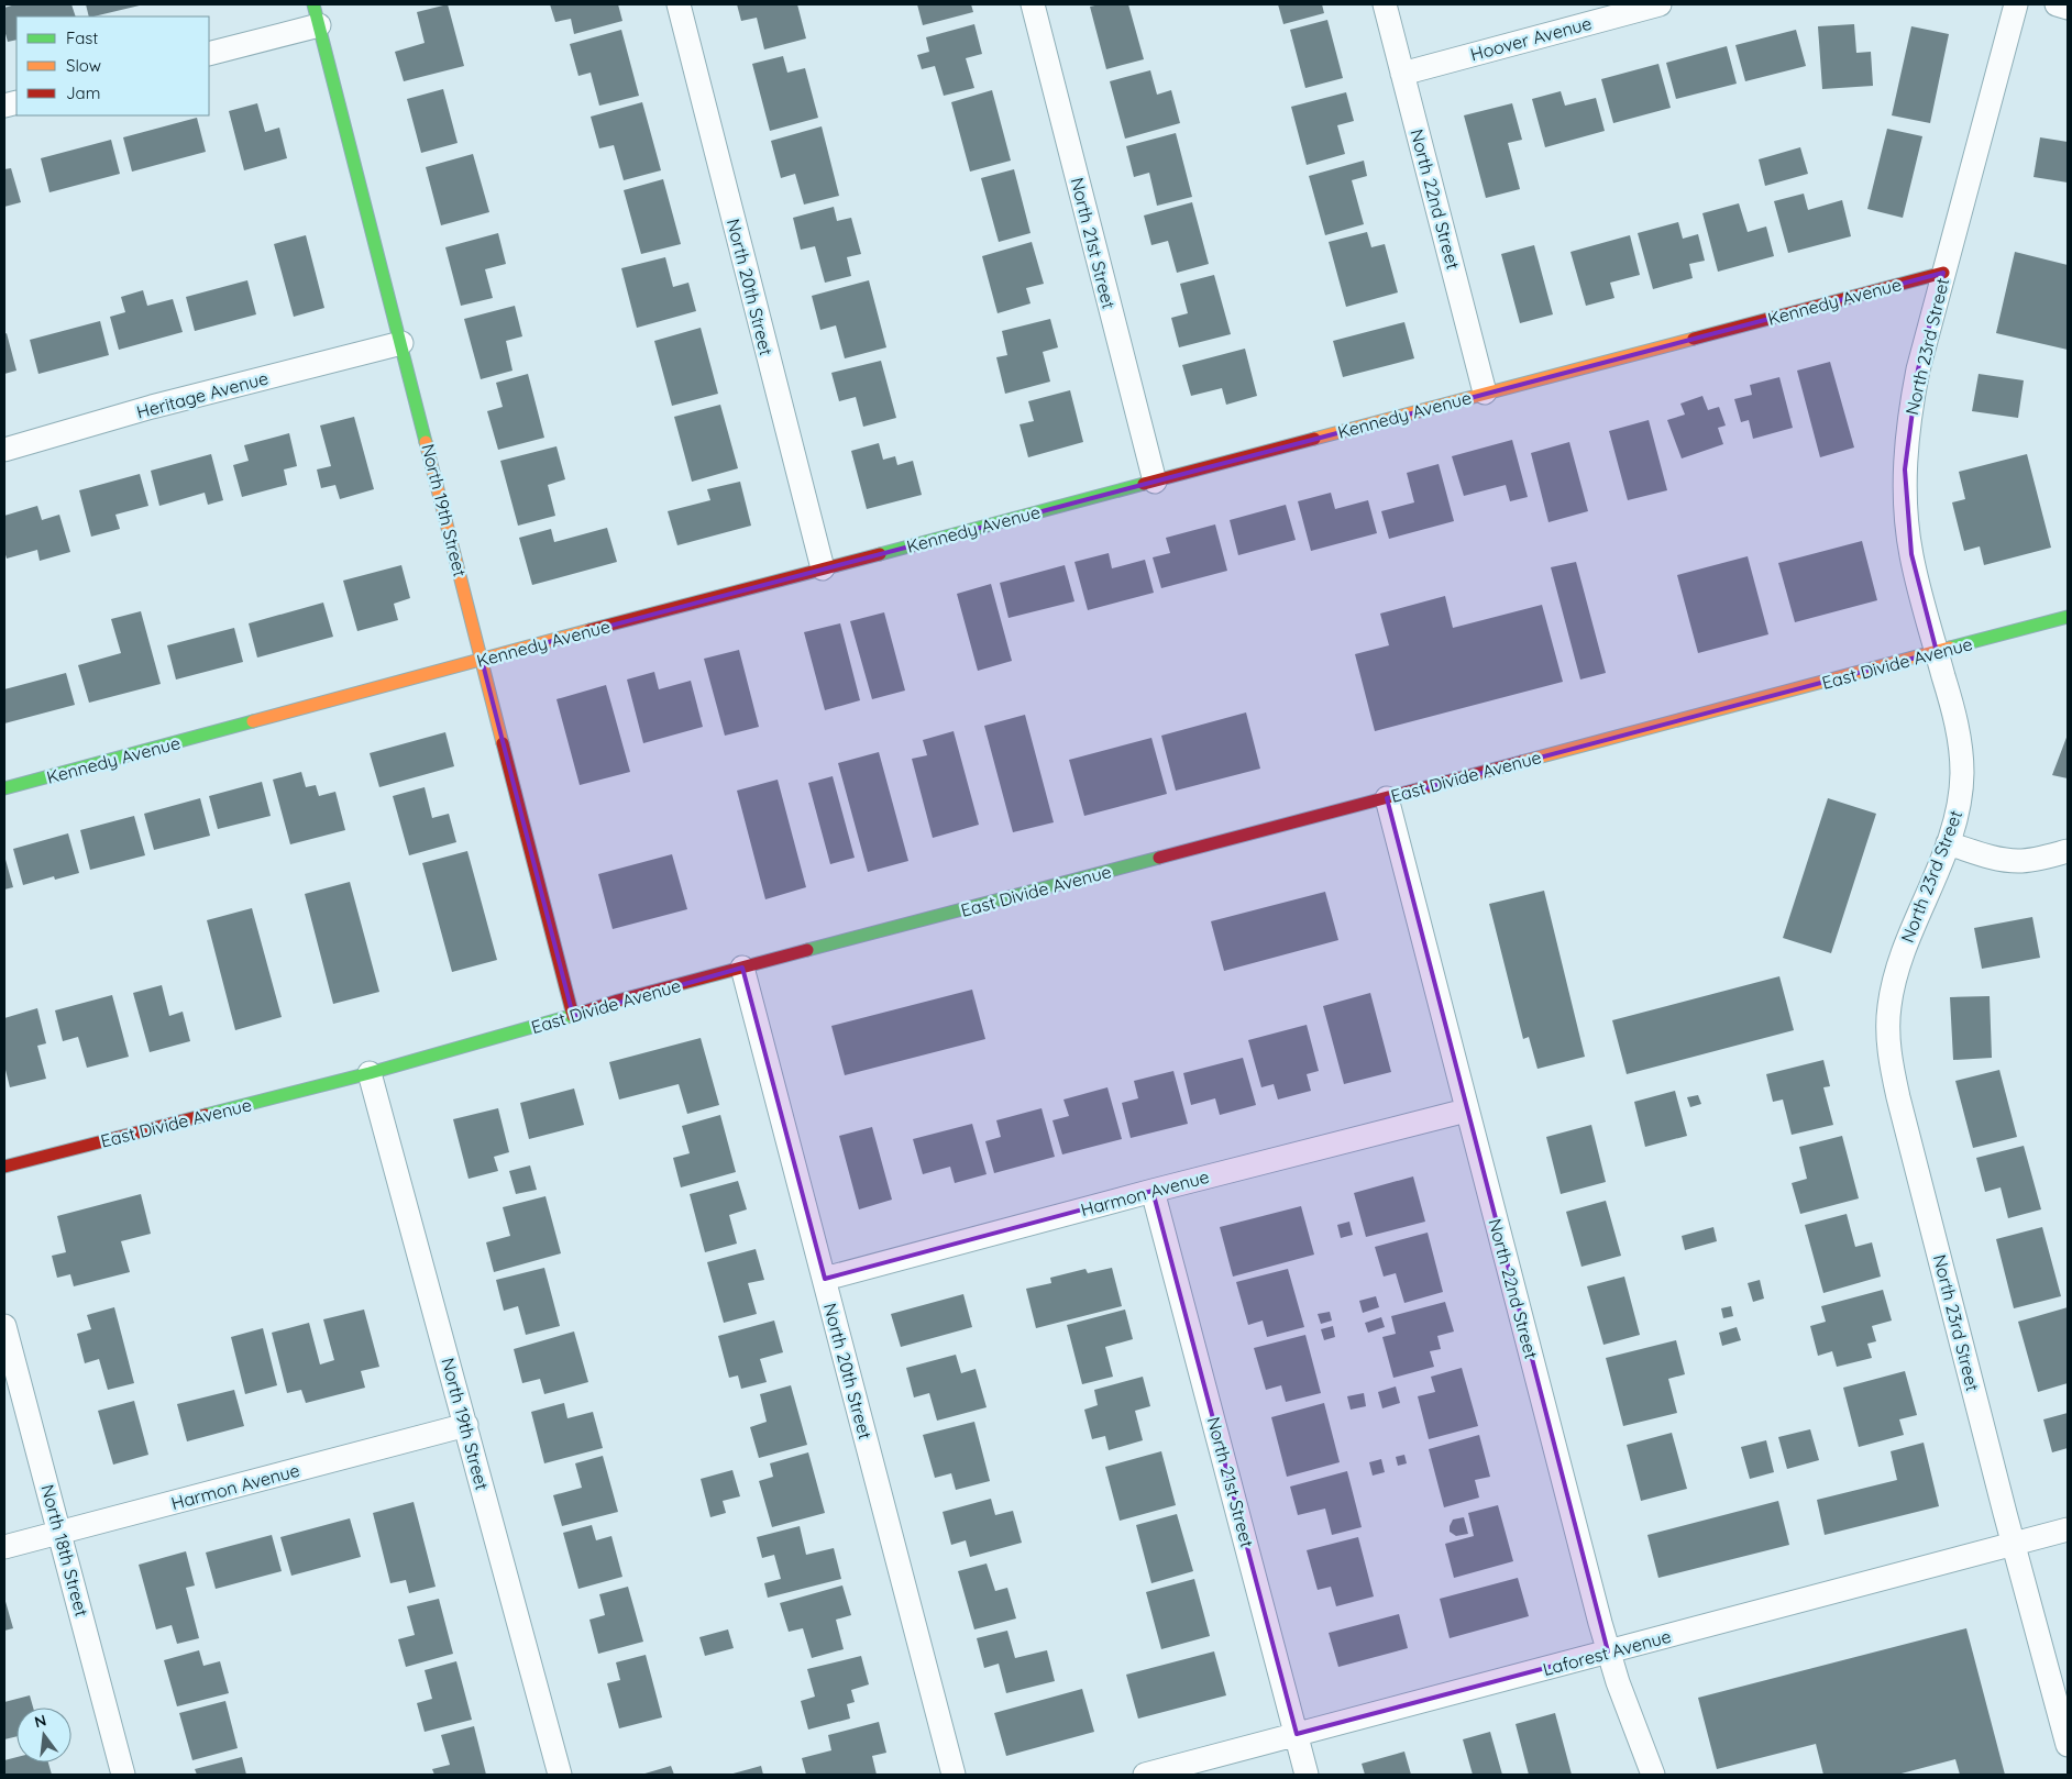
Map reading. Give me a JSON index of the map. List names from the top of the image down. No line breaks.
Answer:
{"streets":{"street":["Hoover Avenue","North 22nd Street","North 21st Street","North 20th Street","Kennedy Avenue","North 23rd Street","Heritage Avenue","North 19th Street","East Divide Avenue","Harmon Avenue","North 18th Street","Laforest Avenue"]},"crossings":[["Hoover Avenue","North 22nd Street"],["North 22nd Street","Kennedy Avenue"],["North 22nd Street","East Divide Avenue"],["North 22nd Street","Harmon Avenue"],["North 22nd Street","Laforest Avenue"],["North 21st Street","Kennedy Avenue"],["North 21st Street","Harmon Avenue"],["North 21st Street","Laforest Avenue"],["North 20th Street","Kennedy Avenue"],["North 20th Street","East Divide Avenue"],["North 20th Street","Harmon Avenue"],["Kennedy Avenue","North 23rd Street"],["Kennedy Avenue","North 19th Street"],["North 23rd Street","East Divide Avenue"],["North 23rd Street","Laforest Avenue"],["Heritage Avenue","North 19th Street"],["North 19th Street","East Divide Avenue"],["North 19th Street","Harmon Avenue"],["Harmon Avenue","North 18th Street"]],"legend":["Fast","Slow","Jam"],"north":"top"}
